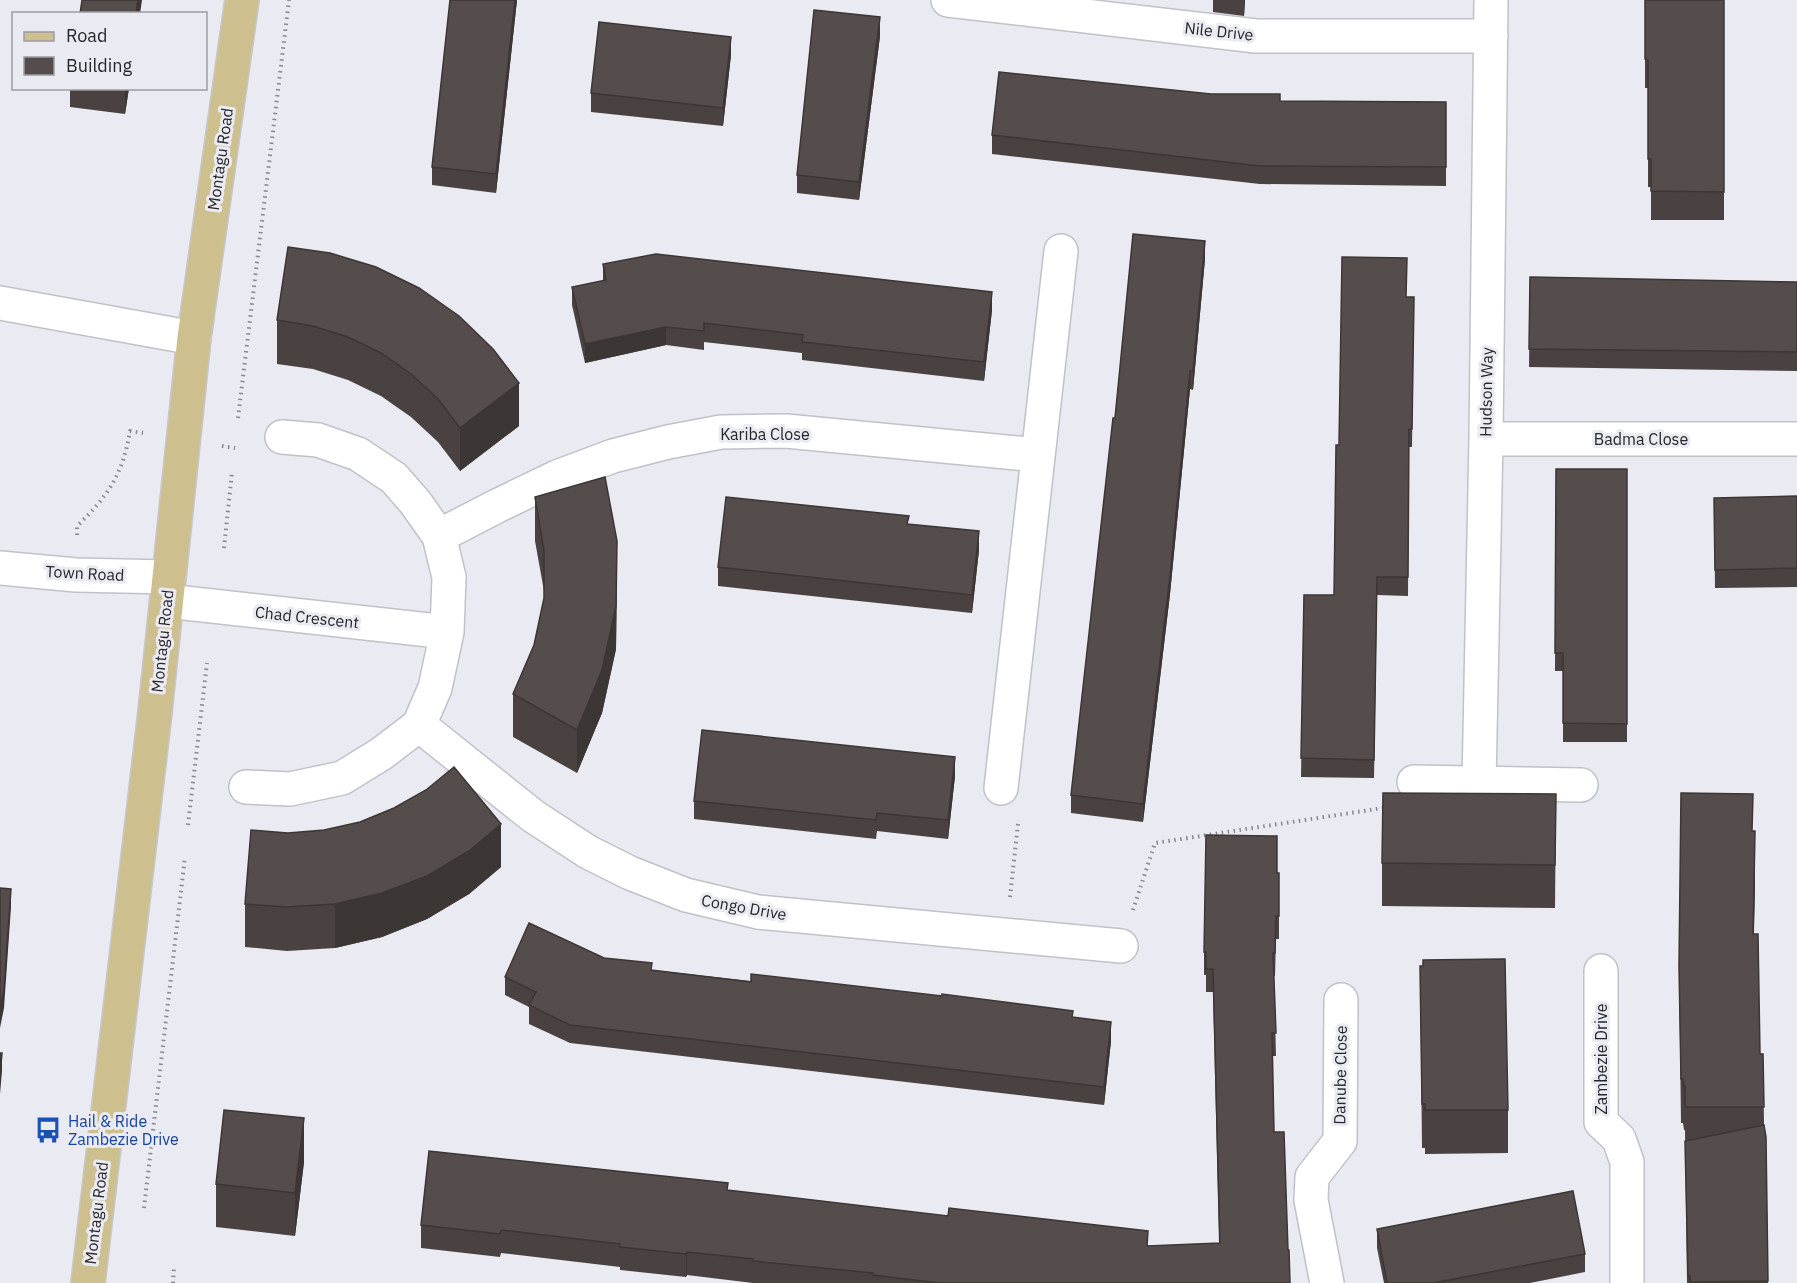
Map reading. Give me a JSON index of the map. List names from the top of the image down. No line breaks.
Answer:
{"streets":{"main road":["Montagu Road"],"street":["Nile Drive","Hudson Way","Kariba Close","Badma Close","Town Road","Chad Crescent","Congo Drive","Zambezie Drive","Danube Close"]},"crossings":[["Nile Drive","Hudson Way"],["Montagu Road","Town Road"],["Montagu Road","Chad Crescent"],["Hudson Way","Badma Close"],["Town Road","Chad Crescent"]],"places":{"bus stop":["Hail & Ride Zambezie Drive"]},"legend":["Road","Building"]}
